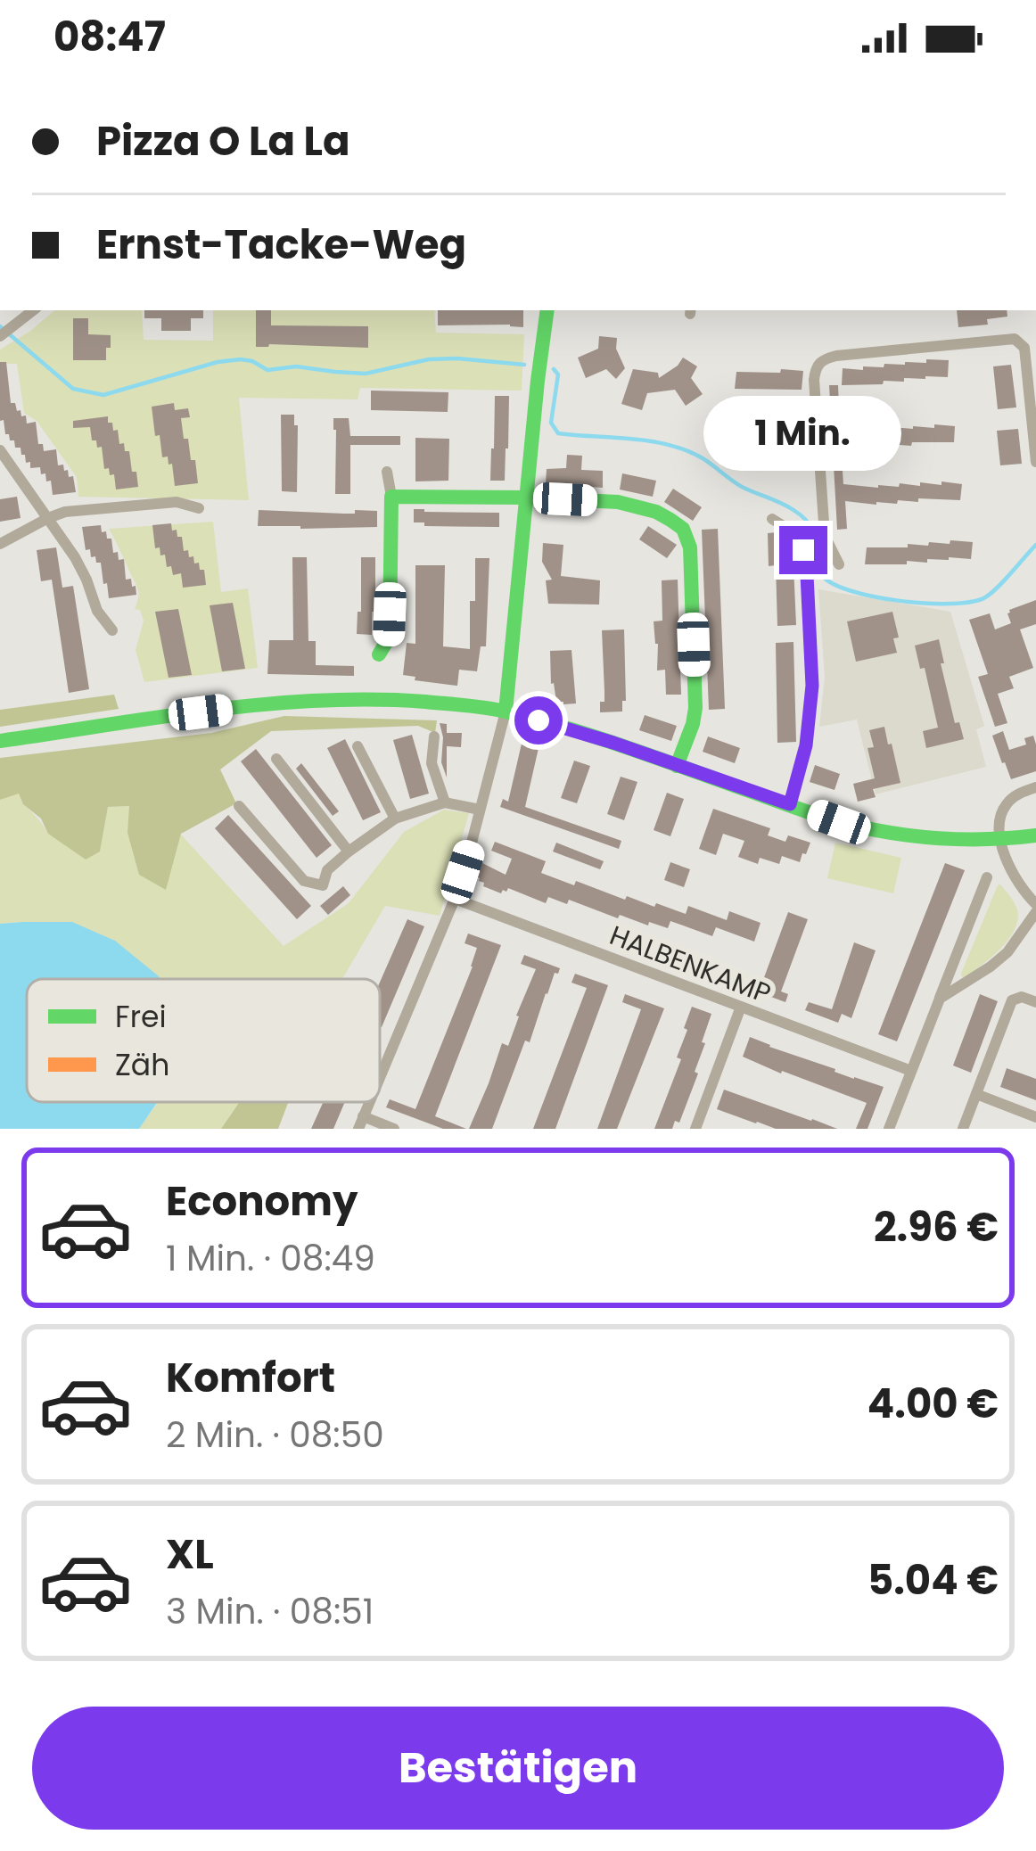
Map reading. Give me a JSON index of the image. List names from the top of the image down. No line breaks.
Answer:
{"streets":{"street":["HALBENKAMP"]},"legend":["Frei","Zäh"],"page":{"status":"08:47","banner":["Pizza O La La","Ernst-Tacke-Weg"],"bubble":"1 Min.","list":[{"name":"Economy","note":"1 Min. · 08:49","value":"2.96 €"},{"name":"Komfort","note":"2 Min. · 08:50","value":"4.00 €"},{"name":"XL","note":"3 Min. · 08:51","value":"5.04 €"}],"buttons":"Bestätigen"}}
